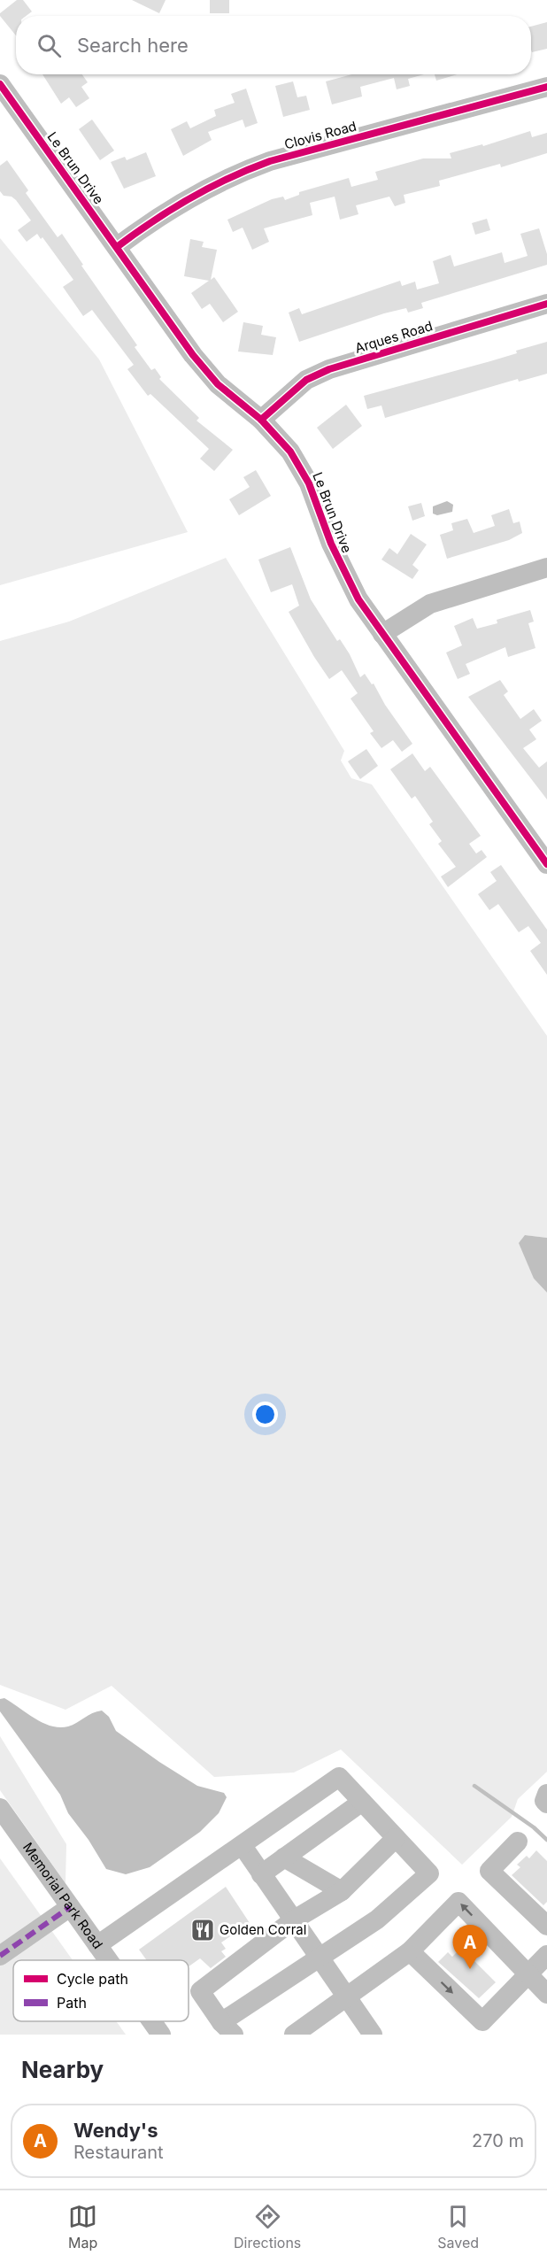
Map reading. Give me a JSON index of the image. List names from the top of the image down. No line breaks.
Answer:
{"streets":{"street":["Clovis Road","Le Brun Drive","Arques Road","Memorial Park Road"]},"crossings":[["Clovis Road","Le Brun Drive"],["Le Brun Drive","Arques Road"]],"places":{"restaurant":["Golden Corral"]},"legend":["Cycle path","Path"],"page":{"search":"Search here","pins":"A","heading":"Nearby","list":[{"mark":"A","name":"Wendy's","note":"Restaurant","value":"270 m"}],"nav":["Map","Directions","Saved"]}}
